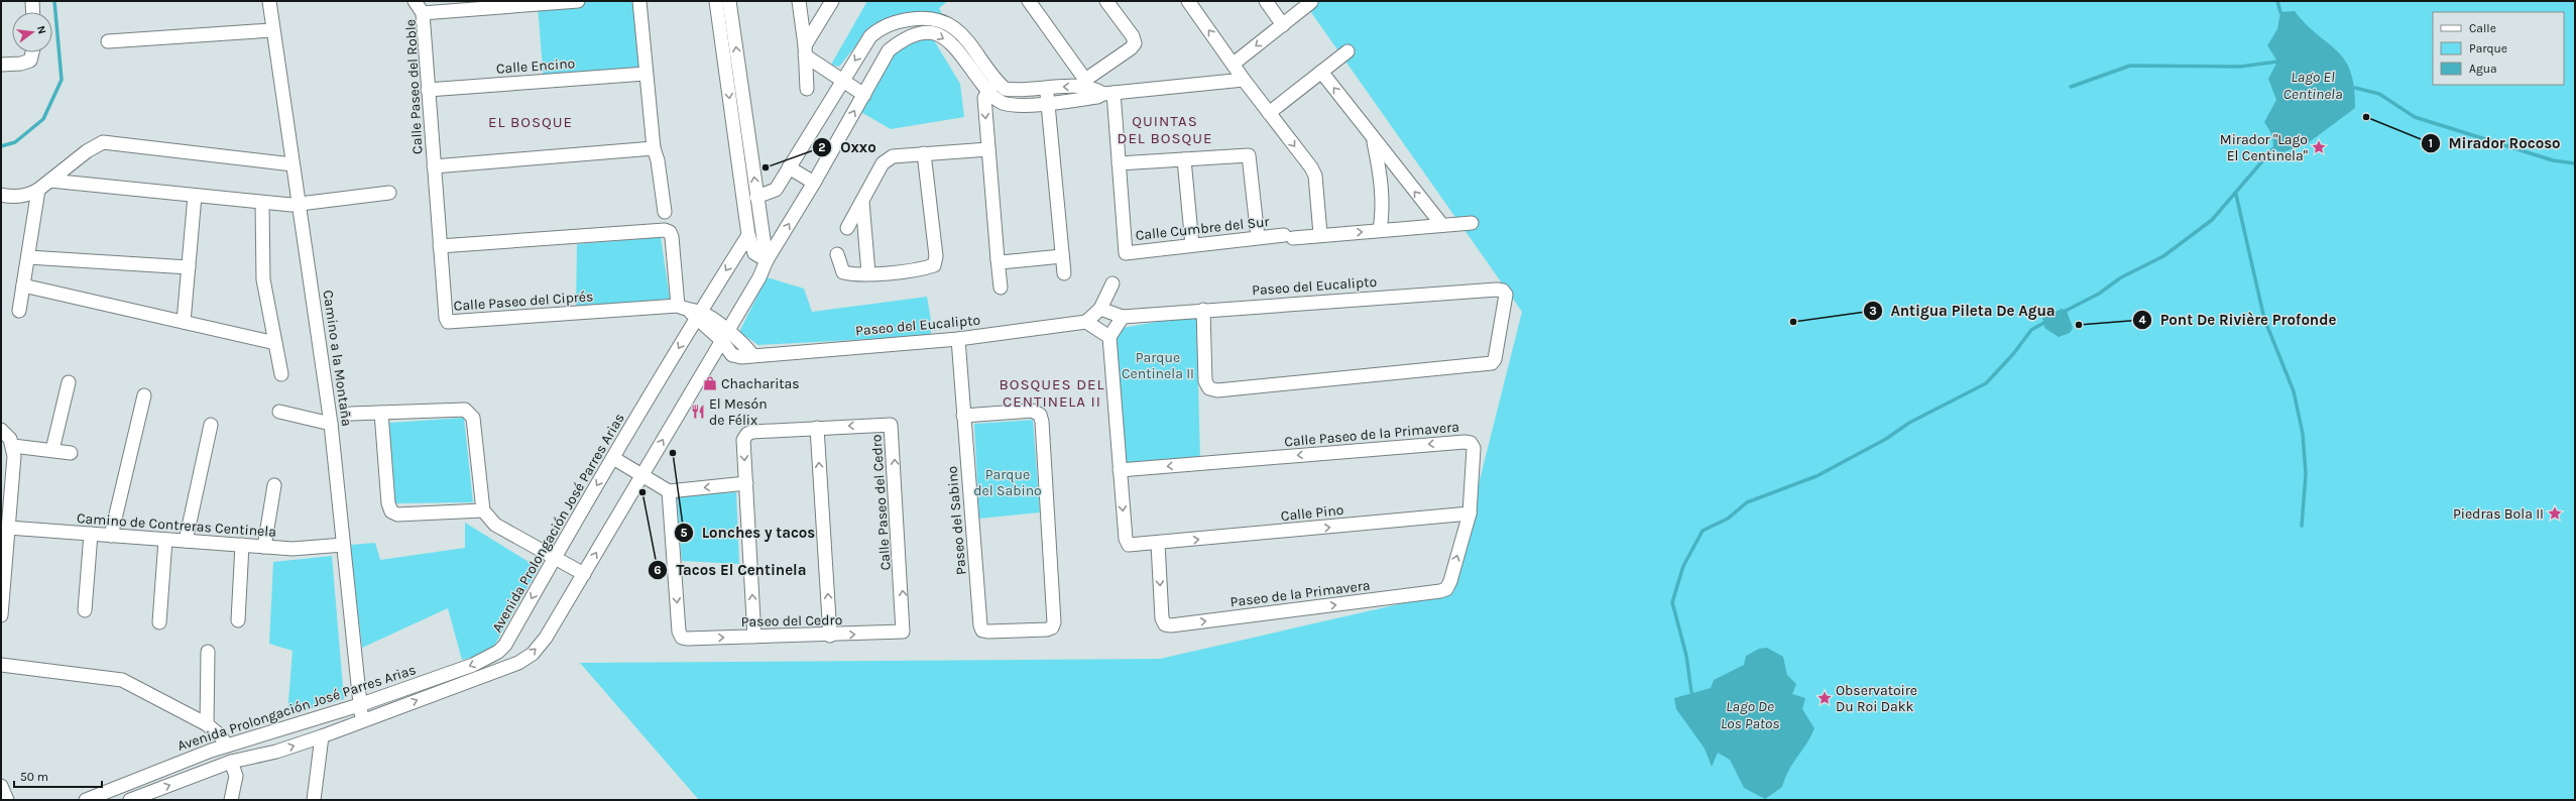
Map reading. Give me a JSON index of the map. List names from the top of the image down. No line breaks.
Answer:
{"streets":{"street":["Calle Encino","Calle Paseo del Roble","Calle Cumbre del Sur","Paseo del Eucalipto","Calle Paseo del Ciprés","Camino a la Montaña","Calle Paseo de la Primavera","Calle Paseo del Cedro","Calle Pino","Paseo del Sabino","Avenida Prolongación José Parres Arias","Camino de Contreras Centinela","Paseo de la Primavera","Paseo del Cedro"]},"crossings":[["Calle Encino","Calle Paseo del Roble"],["Calle Paseo del Roble","Calle Paseo del Ciprés"],["Paseo del Eucalipto","Paseo del Sabino"],["Calle Paseo del Ciprés","Avenida Prolongación José Parres Arias"],["Camino a la Montaña","Avenida Prolongación José Parres Arias"],["Camino a la Montaña","Camino de Contreras Centinela"],["Calle Paseo de la Primavera","Calle Pino"],["Calle Paseo de la Primavera","Paseo de la Primavera"],["Calle Paseo del Cedro","Paseo del Cedro"],["Calle Pino","Paseo de la Primavera"]],"one_way":["Calle Pino"],"districts":["QUINTAS DEL BOSQUE","EL BOSQUE","BOSQUES DEL CENTINELA II"],"water":["Lago El Centinela","Lago De Los Patos"],"parks":["Parque Centinela II","Parque del Sabino"],"places":{"other":["Mirador Rocoso","Oxxo","Antigua Pileta De Agua","Pont De Rivière Profonde","Lonches y tacos","Tacos El Centinela"],"place":["Mirador \"Lago El Centinela\"","Piedras Bola II","Observatoire Du Roi Dakk"],"shop":["Chacharitas"],"restaurant":["El Mesón de Félix"]},"legend":["Calle","Parque","Agua"],"scale_bar":"50 m","north":"right"}
